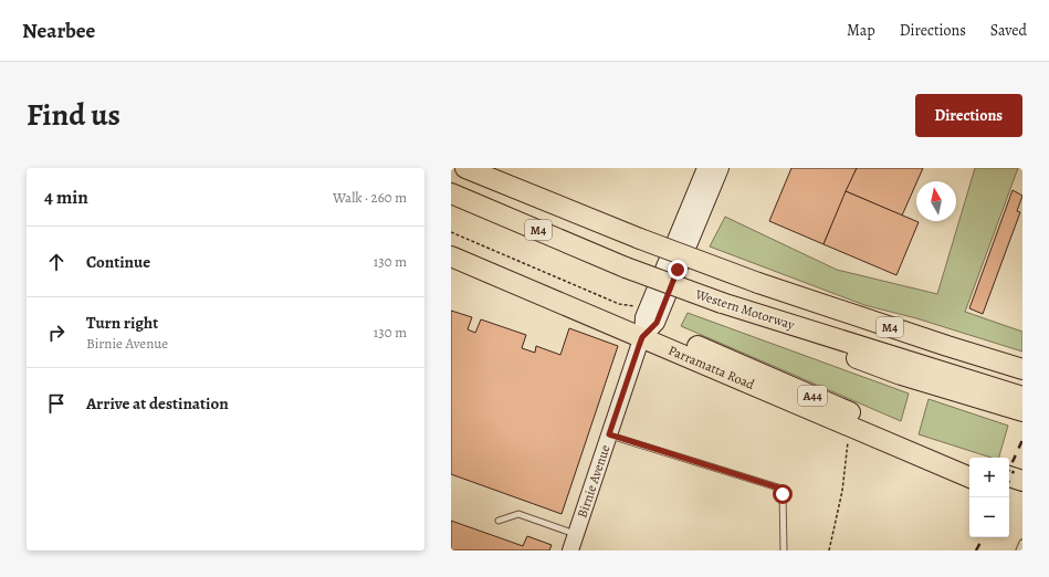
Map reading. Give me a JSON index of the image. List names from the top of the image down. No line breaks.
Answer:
{"streets":{"highway":["M4","Western Motorway","Parramatta Road","A44"],"street":["Birnie Avenue"]},"crossings":[["M4","Western Motorway"],["Parramatta Road","Birnie Avenue"]],"north":"top","page":{"header":"Nearbee","nav":["Map","Directions","Saved"],"title":"Find us","buttons":"Directions","heading":["4 min","Walk · 260 m"],"list":[["Continue","130 m"],["Turn right","Birnie Avenue","130 m"],"Arrive at destination"],"map_buttons":["+","−"]}}
